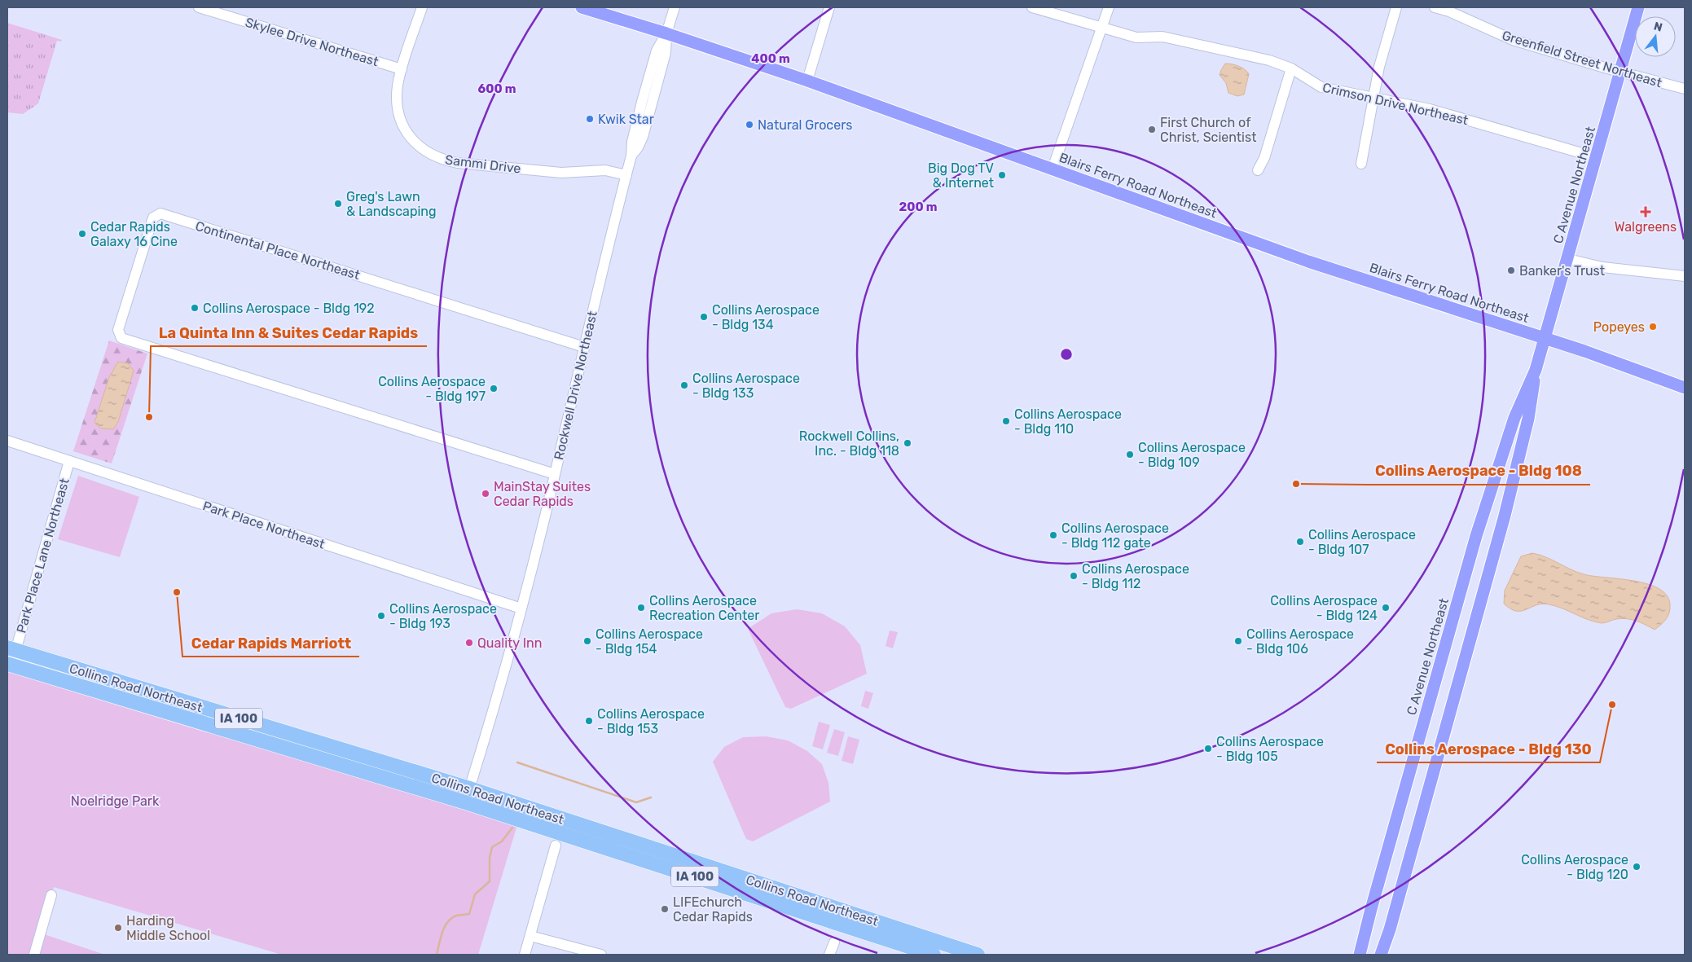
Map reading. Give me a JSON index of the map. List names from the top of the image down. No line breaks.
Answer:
{"streets":{"highway":["Collins Road Northeast","IA 100"],"main road":["Blairs Ferry Road Northeast","C Avenue Northeast"],"street":["Skylee Drive Northeast","Greenfield Street Northeast","Crimson Drive Northeast","Sammi Drive","Continental Place Northeast","Rockwell Drive Northeast","Park Place Northeast","Park Place Lane Northeast"]},"crossings":[["Skylee Drive Northeast","Sammi Drive"],["Greenfield Street Northeast","C Avenue Northeast"],["Crimson Drive Northeast","C Avenue Northeast"],["Sammi Drive","Rockwell Drive Northeast"],["Blairs Ferry Road Northeast","C Avenue Northeast"],["Blairs Ferry Road Northeast","Rockwell Drive Northeast"],["Continental Place Northeast","Rockwell Drive Northeast"],["Rockwell Drive Northeast","Park Place Northeast"],["Rockwell Drive Northeast","Collins Road Northeast"],["Park Place Northeast","Park Place Lane Northeast"],["Park Place Lane Northeast","Collins Road Northeast"]],"parks":["Noelridge Park"],"places":{"other":["Kwik Star","Natural Grocers","First Church of Christ, Scientist","Big Dog TV & Internet","Greg's Lawn & Landscaping","Cedar Rapids Galaxy 16 Cine","Banker's Trust","Collins Aerospace - Bldg 192","Collins Aerospace - Bldg 134","Popeyes","Collins Aerospace - Bldg 133","Collins Aerospace - Bldg 197","La Quinta Inn & Suites Cedar Rapids","Collins Aerospace - Bldg 110","Rockwell Collins, Inc. - Bldg 118","Collins Aerospace - Bldg 109","Collins Aerospace - Bldg 108","MainStay Suites Cedar Rapids","Collins Aerospace - Bldg 112 gate","Collins Aerospace - Bldg 107","Collins Aerospace - Bldg 112","Cedar Rapids Marriott","Collins Aerospace Recreation Center","Collins Aerospace - Bldg 124","Collins Aerospace - Bldg 193","Collins Aerospace - Bldg 154","Collins Aerospace - Bldg 106","Quality Inn","Collins Aerospace - Bldg 130","Collins Aerospace - Bldg 153","Collins Aerospace - Bldg 105","Collins Aerospace - Bldg 120","LIFEchurch Cedar Rapids","Harding Middle School"],"health":["Walgreens"]},"north":"top","rings":["400 m","600 m","200 m"]}
